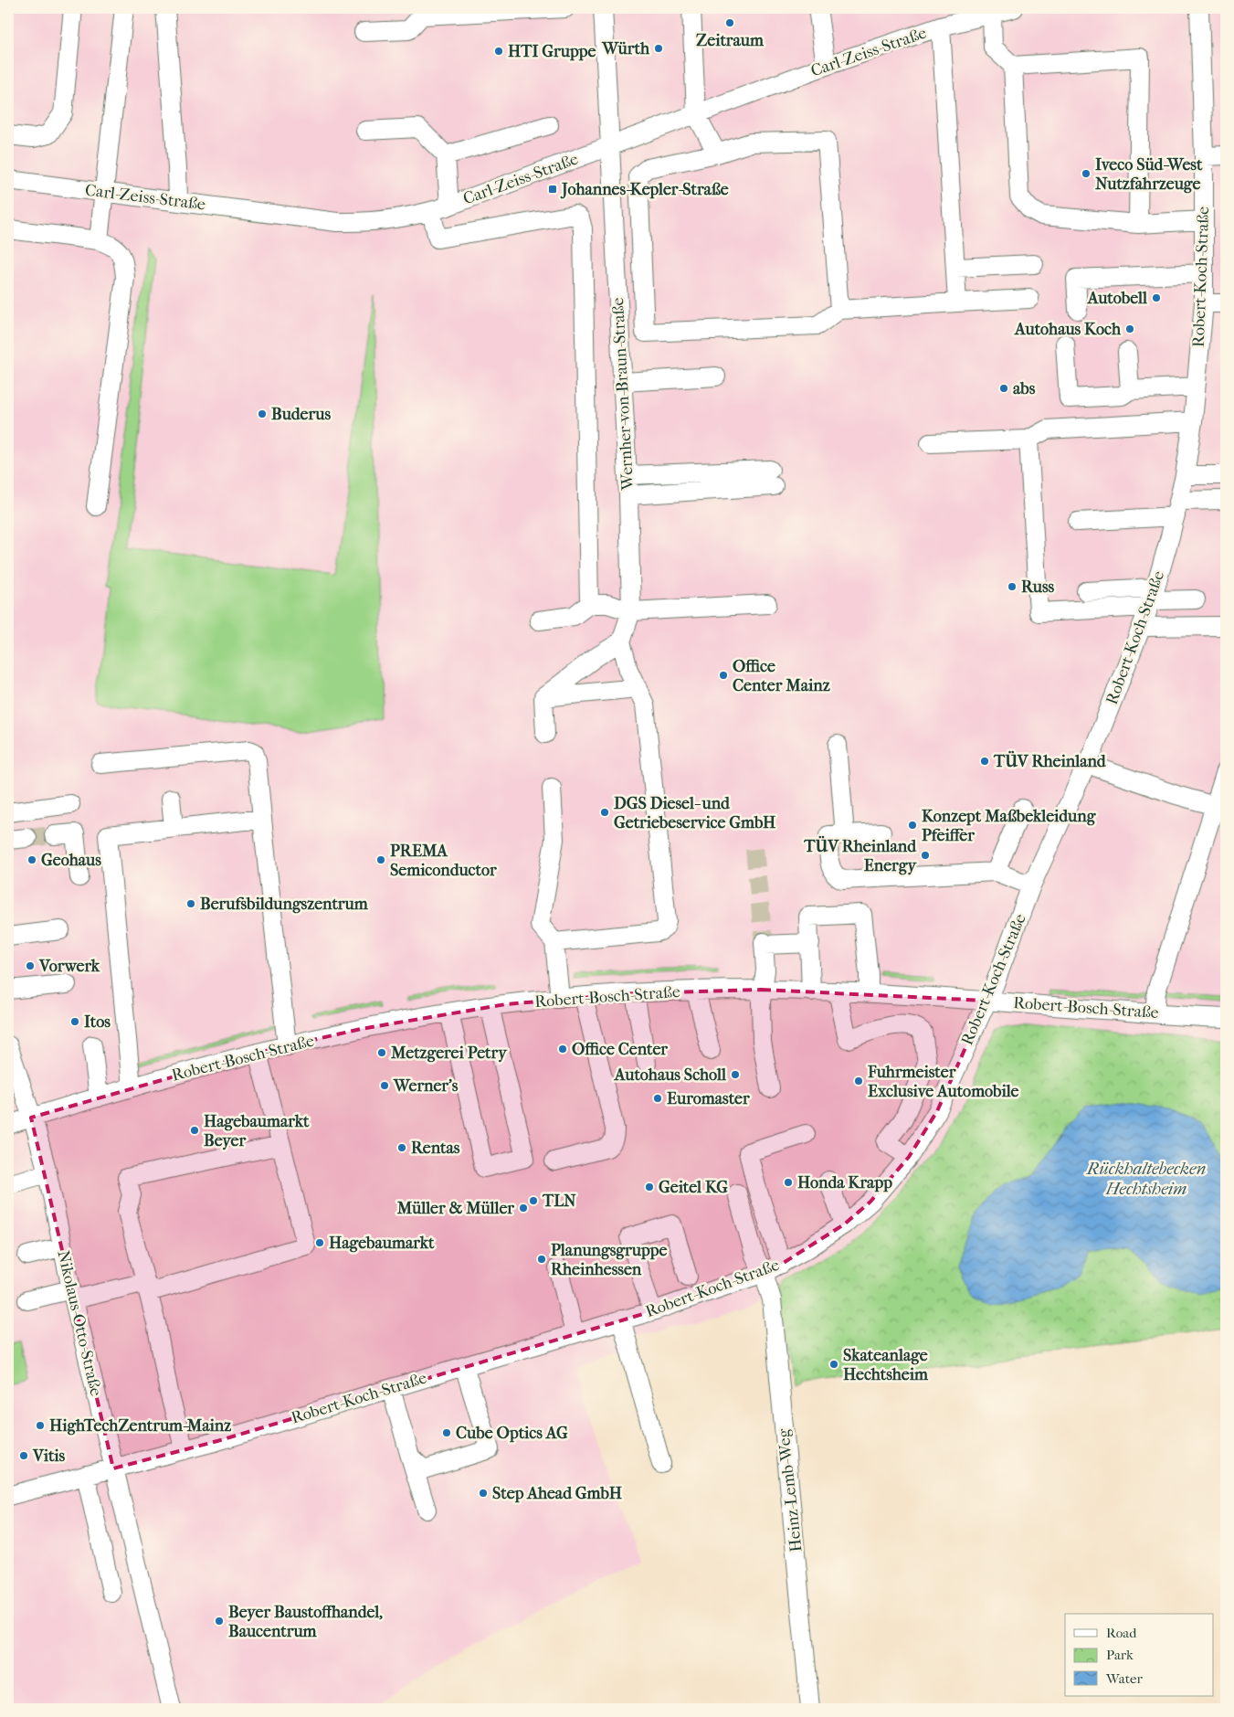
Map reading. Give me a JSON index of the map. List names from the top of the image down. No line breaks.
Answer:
{"streets":{"street":["Carl-Zeiss-Straße","Robert-Koch-Straße","Wernher-von-Braun-Straße","Robert-Bosch-Straße","Nikolaus-Otto-Straße","Heinz-Lemb-Weg"]},"crossings":[["Carl-Zeiss-Straße","Wernher-von-Braun-Straße"],["Robert-Koch-Straße","Robert-Bosch-Straße"],["Robert-Koch-Straße","Nikolaus-Otto-Straße"],["Robert-Koch-Straße","Heinz-Lemb-Weg"],["Robert-Bosch-Straße","Nikolaus-Otto-Straße"]],"water":["Rückhaltebecken Hechtsheim"],"places":{"other":["Zeitraum","Würth","HTI Gruppe","Iveco Süd-West Nutzfahrzeuge","Autobell","Autohaus Koch","abs","Buderus","Russ","Office Center Mainz","TÜV Rheinland","DGS Diesel- und Getriebeservice GmbH","Konzept Maßbekleidung Pfeiffer","TÜV Rheinland Energy","Geohaus","PREMA Semiconductor","Berufsbildungszentrum","Vorwerk","Itos","Office Center","Metzgerei Petry","Autohaus Scholl","Fuhrmeister Exclusive Automobile","Werner's","Euromaster","Hagebaumarkt Beyer","Rentas","Honda Krapp","Geitel KG","TLN","Müller & Müller","Hagebaumarkt","Planungsgruppe Rheinhessen","Skateanlage Hechtsheim","HighTechZentrum-Mainz","Cube Optics AG","Vitis","Step Ahead GmbH","Beyer Baustoffhandel, Baucentrum"],"transit":["Johannes-Kepler-Straße"]},"legend":["Road","Park","Water"]}
